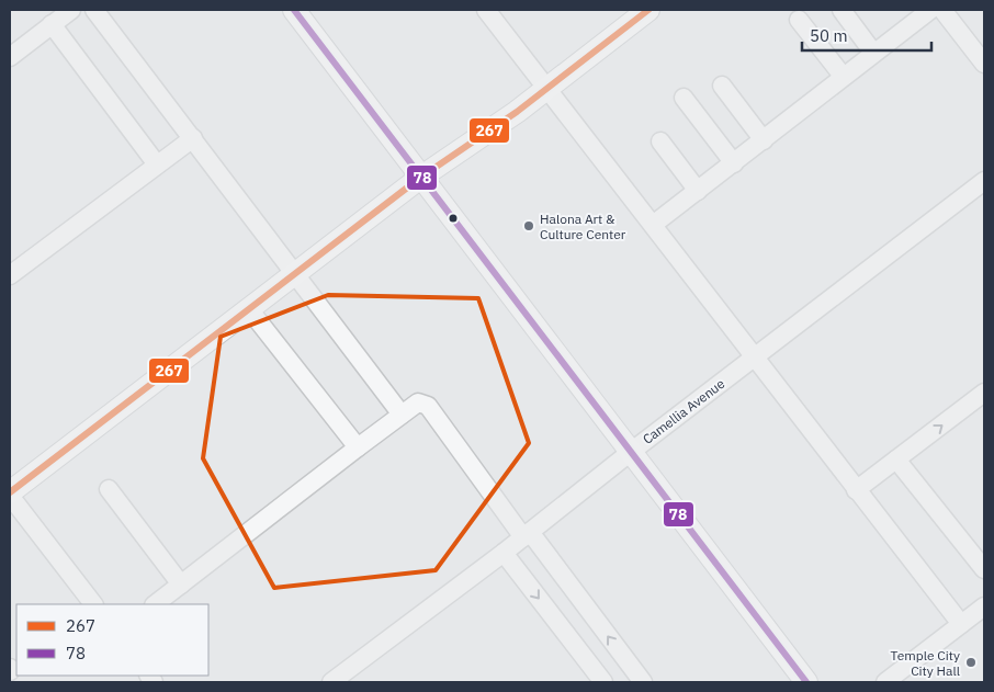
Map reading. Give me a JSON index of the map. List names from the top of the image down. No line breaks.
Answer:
{"streets":{"street":["Camellia Avenue"]},"places":["Halona Art & Culture Center","Temple City City Hall"],"lines":["transit line 267","transit line 78"],"legend":["267","78"],"scale_bar":"50 m"}
